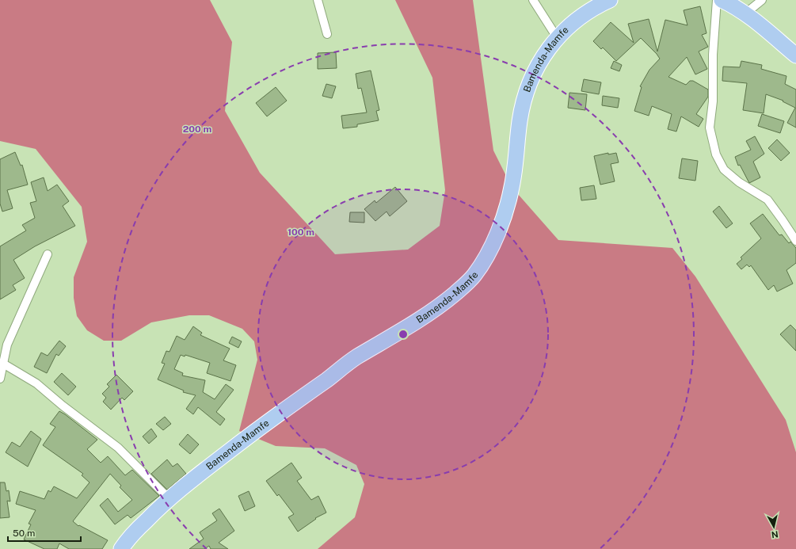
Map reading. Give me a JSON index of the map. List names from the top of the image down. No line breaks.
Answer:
{"streets":{"highway":["Bamenda-Mamfe"]},"scale_bar":"50 m","north":"bottom","rings":["200 m","100 m"]}
